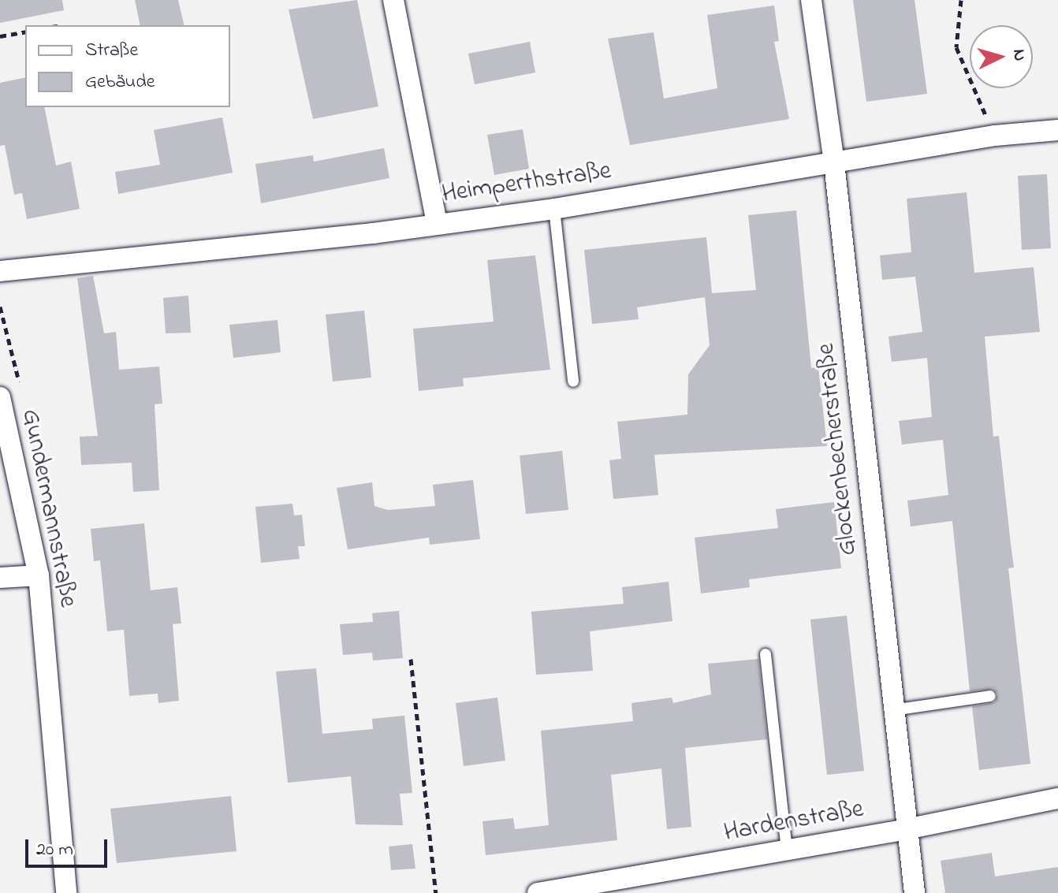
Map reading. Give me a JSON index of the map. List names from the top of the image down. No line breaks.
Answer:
{"streets":{"street":["Heimperthstraße","Glockenbecherstraße","Gundermannstraße","Hardenstraße"]},"crossings":[["Heimperthstraße","Glockenbecherstraße"],["Glockenbecherstraße","Hardenstraße"]],"legend":["Straße","Gebäude"],"scale_bar":"20 m","north":"right"}
